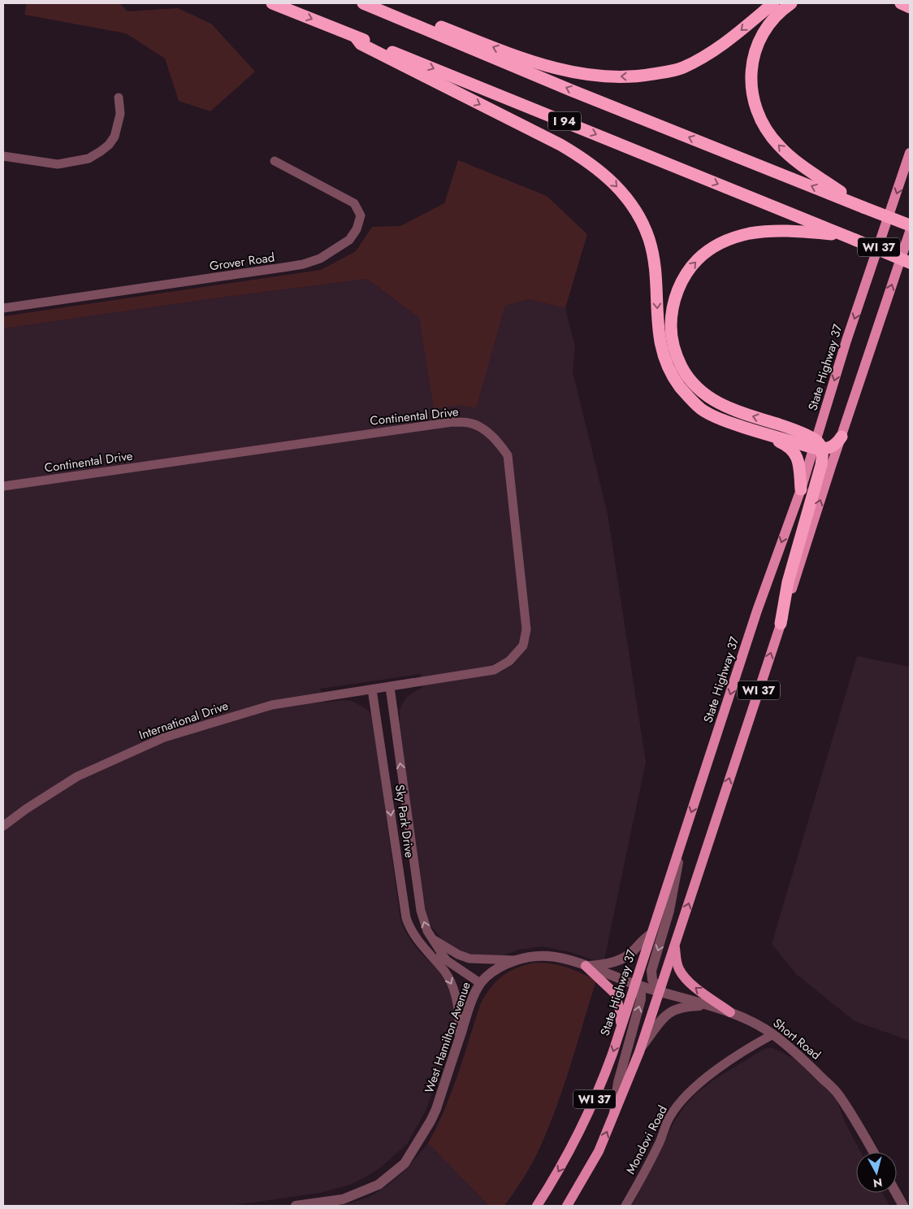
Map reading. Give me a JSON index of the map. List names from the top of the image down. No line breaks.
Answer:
{"streets":{"highway":["I 94"],"main road":["WI 37","State Highway 37"],"street":["Grover Road","Continental Drive","International Drive","Sky Park Drive","West Hamilton Avenue","Short Road","Mondovi Road"]},"crossings":[["WI 37","West Hamilton Avenue"],["WI 37","Short Road"],["State Highway 37","West Hamilton Avenue"],["Continental Drive","International Drive"],["Continental Drive","Sky Park Drive"],["International Drive","Sky Park Drive"],["Sky Park Drive","West Hamilton Avenue"],["West Hamilton Avenue","Short Road"],["Short Road","Mondovi Road"]],"north":"bottom"}
